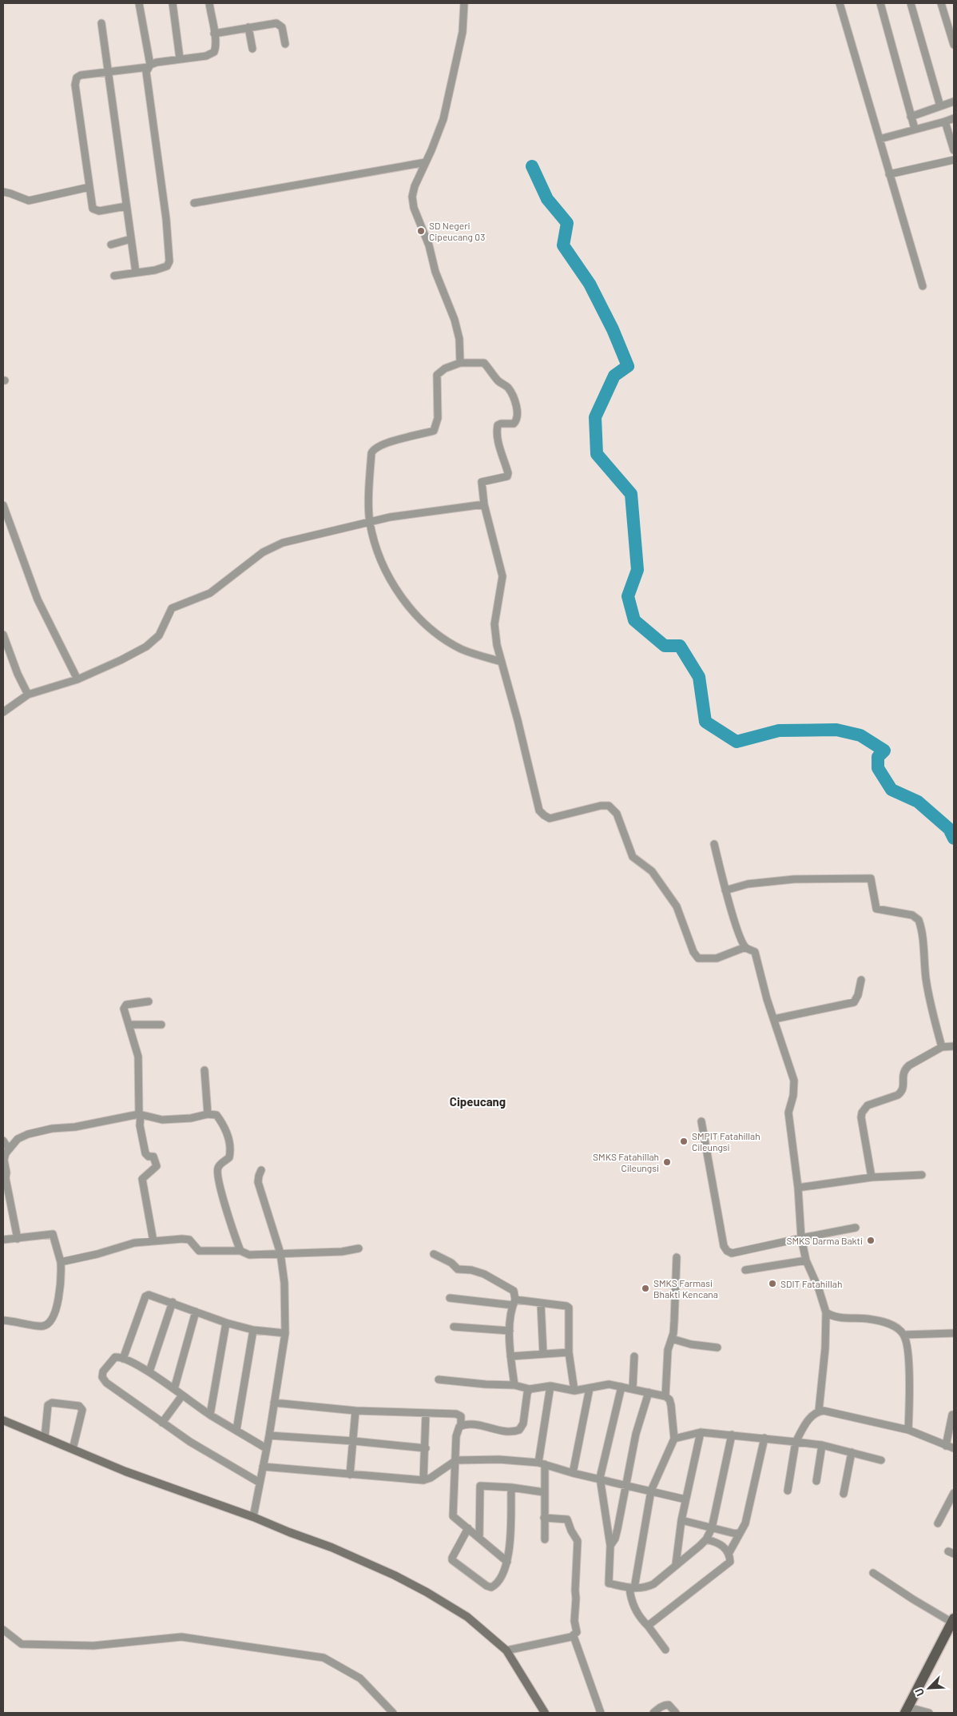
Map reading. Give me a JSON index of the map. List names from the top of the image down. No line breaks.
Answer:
{"districts":["Cipeucang"],"places":["SD Negeri Cipeucang 03","SMPIT Fatahillah Cileungsi","SMKS Fatahillah Cileungsi","SMKS Darma Bakti","SDIT Fatahillah","SMKS Farmasi Bhakti Kencana"],"north":"bottom left"}
